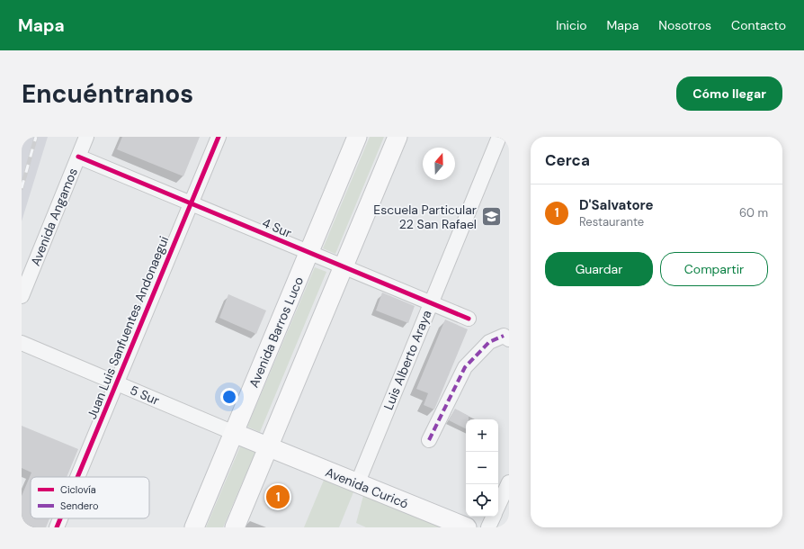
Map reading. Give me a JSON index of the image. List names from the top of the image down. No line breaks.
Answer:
{"streets":{"main road":["Avenida Barros Luco","5 Sur","Avenida Curicó"],"street":["Avenida Angamos","4 Sur","Juan Luis Sanfuentes Andonaegui","Luis Alberto Araya"]},"crossings":[["Avenida Angamos","4 Sur"],["4 Sur","Juan Luis Sanfuentes Andonaegui"],["4 Sur","Avenida Barros Luco"],["4 Sur","Luis Alberto Araya"],["Juan Luis Sanfuentes Andonaegui","5 Sur"],["Avenida Barros Luco","5 Sur"],["Luis Alberto Araya","Avenida Curicó"],["5 Sur","Avenida Curicó"]],"places":{"school or university":["Escuela Particular 22 San Rafael"]},"legend":["Ciclovía","Sendero"],"north":"top","page":{"header":"Mapa","nav":["Inicio","Mapa","Nosotros","Contacto"],"buttons":["Cómo llegar",["Guardar","Compartir"]],"title":"Encuéntranos","heading":"Cerca","list":[{"mark":"1","name":"D'Salvatore","note":"Restaurante","value":"60 m"}],"map_buttons":["+","−"],"pins":"1"}}
